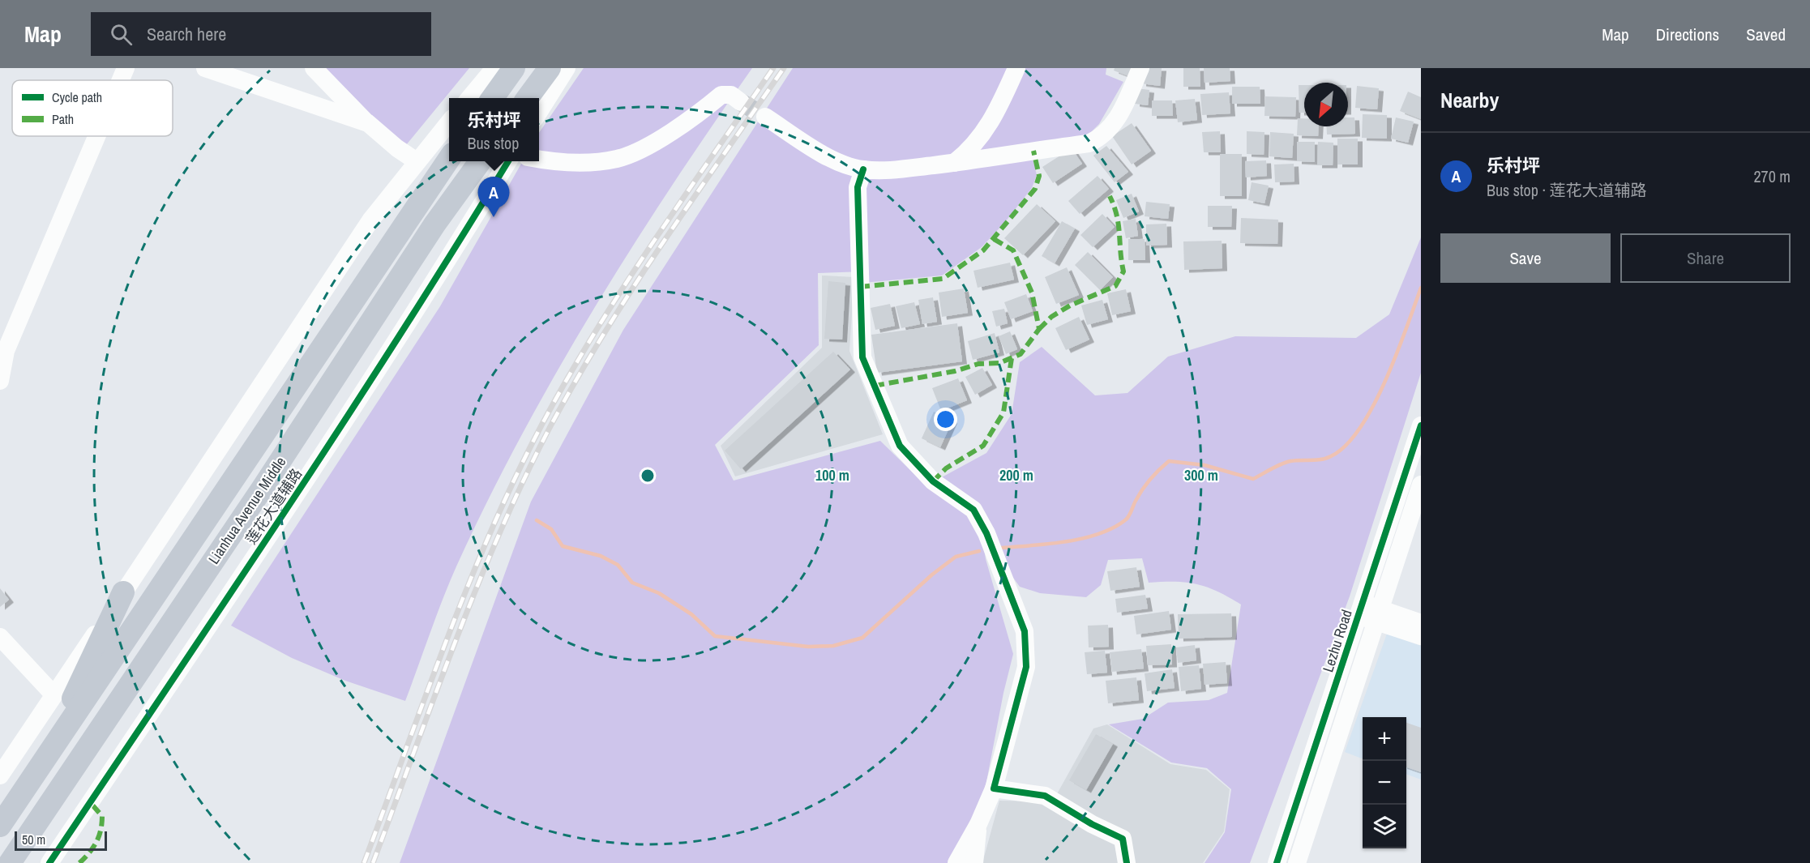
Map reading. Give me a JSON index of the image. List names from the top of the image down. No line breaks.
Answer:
{"streets":{"main road":["Lianhua Avenue Middle"],"street":["莲花大道辅路","Lezhu Road"]},"legend":["Cycle path","Path"],"scale_bar":"50 m","north":"bottom left","page":{"header":"Map","search":"Search here","nav":["Map","Directions","Saved"],"heading":"Nearby","popup":["乐村坪","Bus stop"],"list":[{"mark":"A","name":"乐村坪","note":"Bus stop · 莲花大道辅路","value":"270 m"}],"pins":"A","buttons":["Save","Share"],"map_buttons":["+","−"],"scale":"50 m"},"rings":["100 m","200 m","300 m"]}
